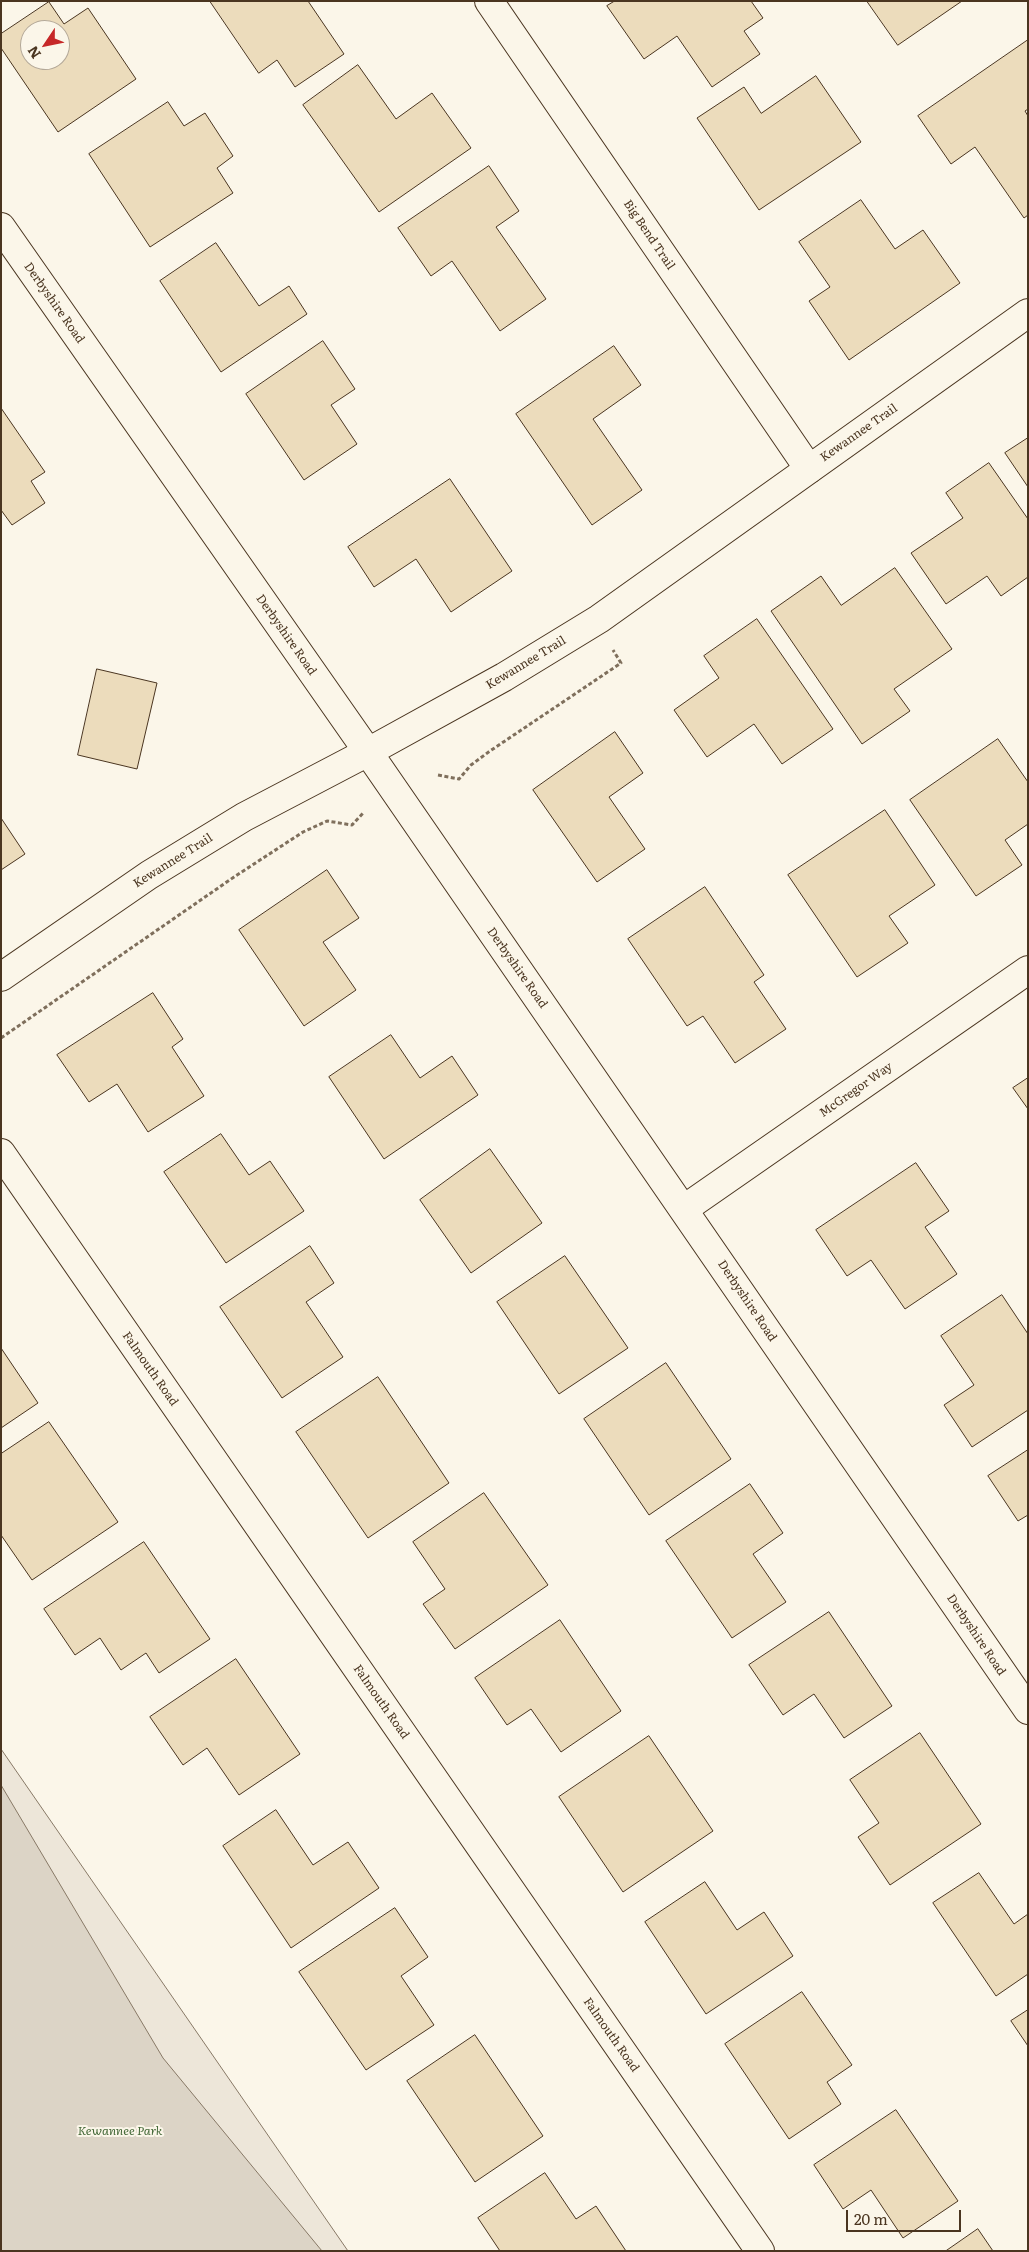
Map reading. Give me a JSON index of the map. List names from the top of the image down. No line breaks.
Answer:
{"streets":{"street":["Big Bend Trail","Derbyshire Road","Kewannee Trail","McGregor Way","Falmouth Road"]},"crossings":[["Big Bend Trail","Kewannee Trail"],["Derbyshire Road","Kewannee Trail"],["Derbyshire Road","McGregor Way"]],"parks":["Kewannee Park"],"scale_bar":"20 m","north":"bottom left"}
